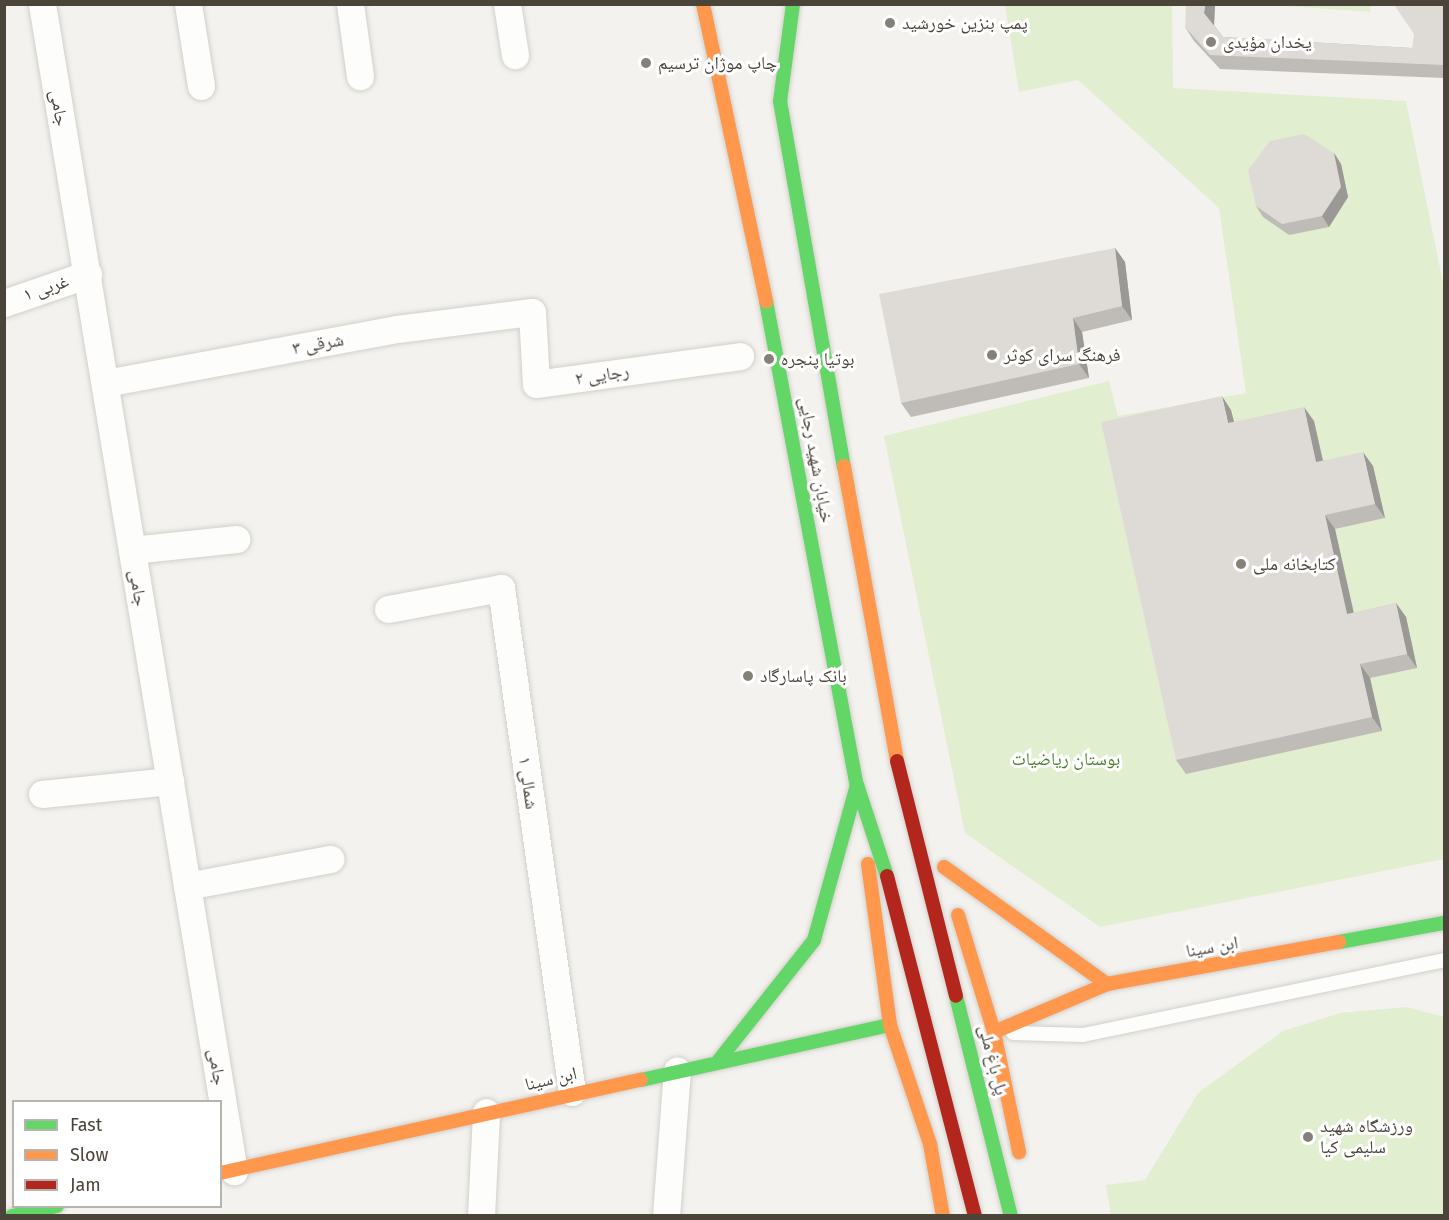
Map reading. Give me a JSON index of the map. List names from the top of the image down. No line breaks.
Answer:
{"streets":{"main road":["خیابان شهید رجایی","ابن سینا","پل باغ ملی"],"street":["جامی","غربی ۱","شرقی ۳","رجایی ۲","شمالی ۱"]},"crossings":[["جامی","غربی ۱"],["جامی","شرقی ۳"],["جامی","ابن سینا"],["شرقی ۳","رجایی ۲"],["خیابان شهید رجایی","پل باغ ملی"],["شمالی ۱","ابن سینا"]],"parks":["بوستان ریاضیات"],"places":["پمپ بنزین خورشید","یخدان مؤیدی","چاپ موژان ترسیم","فرهنگ سرای کوثر","بوتیا پنجره","کتابخانه ملی","بانک پاسارگاد","ورزشگاه شهید سلیمی کیا"],"legend":["Fast","Slow","Jam"]}
